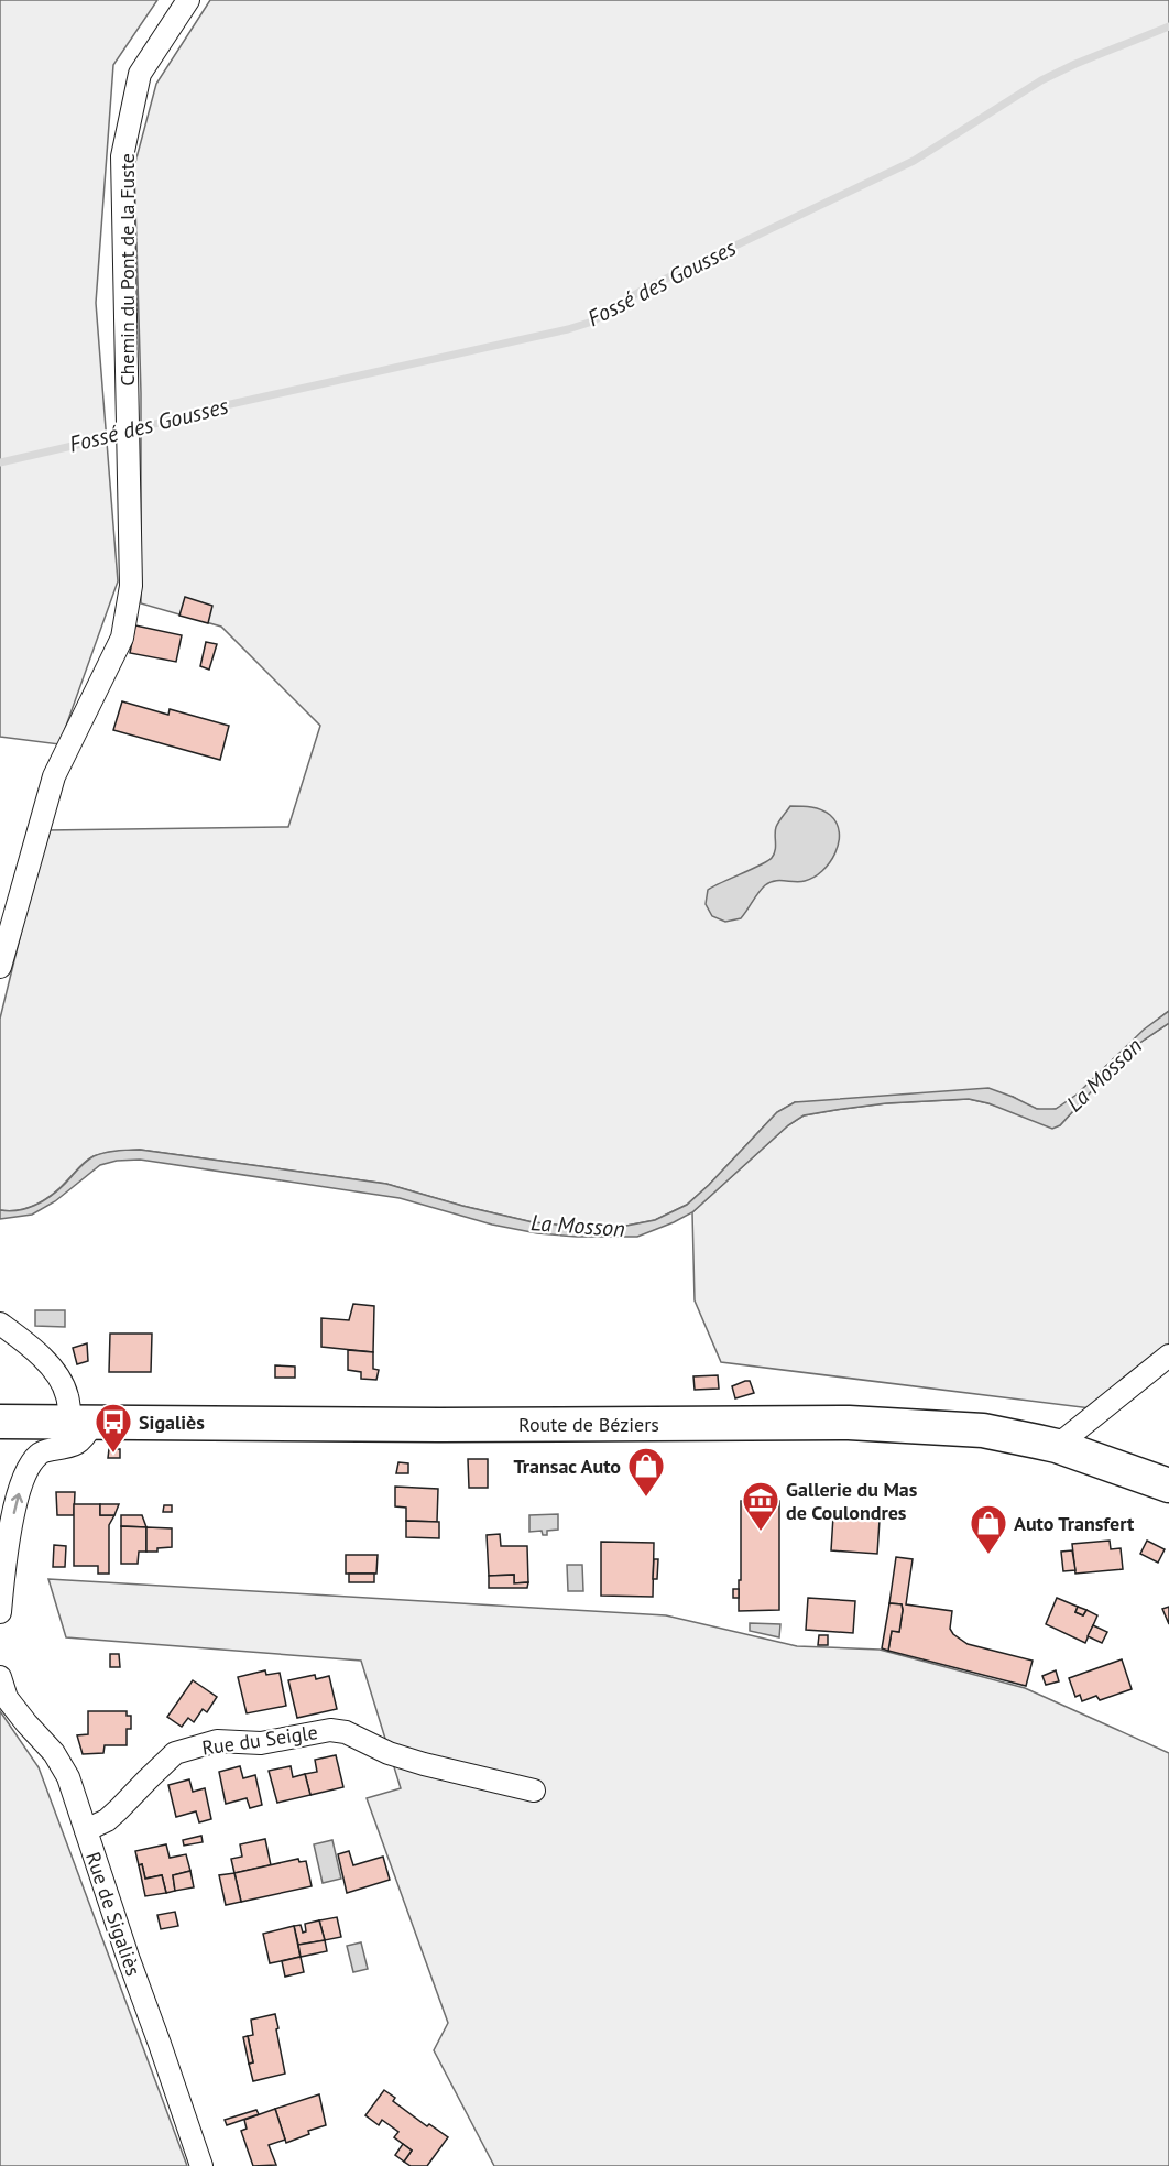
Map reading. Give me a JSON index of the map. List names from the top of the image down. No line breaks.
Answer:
{"streets":{"main road":["Route de Béziers"],"street":["Chemin du Pont de la Fuste","Rue du Seigle","Rue de Sigaliès"]},"crossings":[["Rue du Seigle","Rue de Sigaliès"]],"water":["Fossé des Gousses","La Mosson"],"places":{"bus stop":["Sigaliès"],"shop":["Transac Auto","Auto Transfert"],"museum":["Gallerie du Mas de Coulondres"]}}
